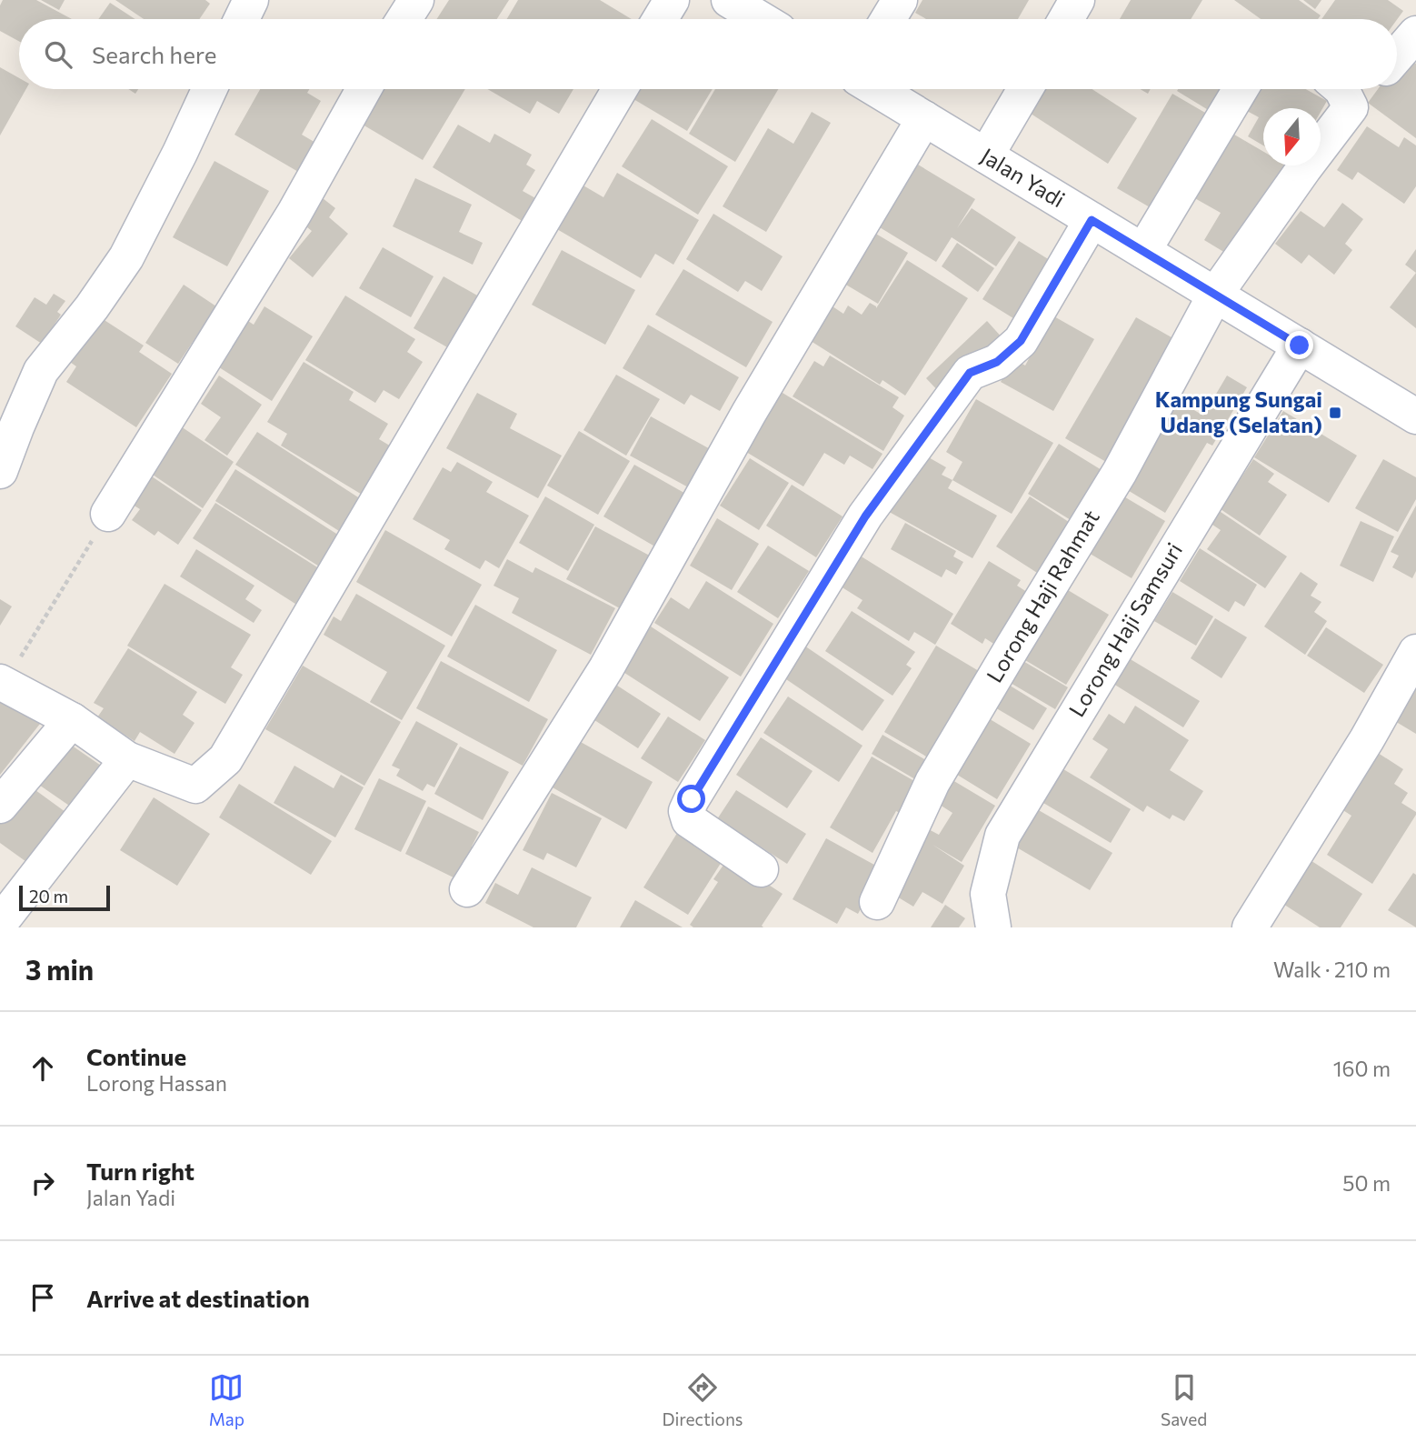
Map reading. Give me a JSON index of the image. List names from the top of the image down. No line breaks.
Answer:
{"streets":{"street":["Jalan Yadi","Lorong Haji Rahmat","Lorong Haji Samsuri"]},"crossings":[["Jalan Yadi","Lorong Haji Rahmat"],["Jalan Yadi","Lorong Haji Samsuri"]],"places":{"transit":["Kampung Sungai Udang (Selatan)"]},"scale_bar":"20 m","north":"bottom","page":{"search":"Search here","scale":"20 m","heading":["3 min","Walk · 210 m"],"list":[["Continue","Lorong Hassan","160 m"],["Turn right","Jalan Yadi","50 m"],"Arrive at destination"],"nav":["Map","Directions","Saved"]}}
